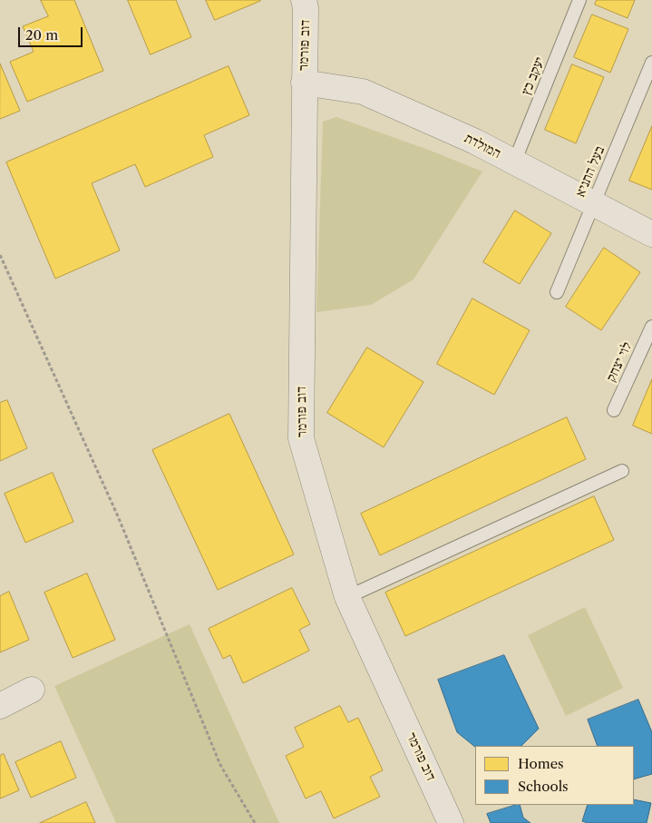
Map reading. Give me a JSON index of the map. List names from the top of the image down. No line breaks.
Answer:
{"streets":{"street":["דוב פורמר","המולדת"],"lane":["יעקב כץ","בעל התניא","לוי יצחק"]},"crossings":[["דוב פורמר","המולדת"],["יעקב כץ","המולדת"],["המולדת","בעל התניא"]],"legend":["Homes","Schools"],"scale_bar":"20 m"}
